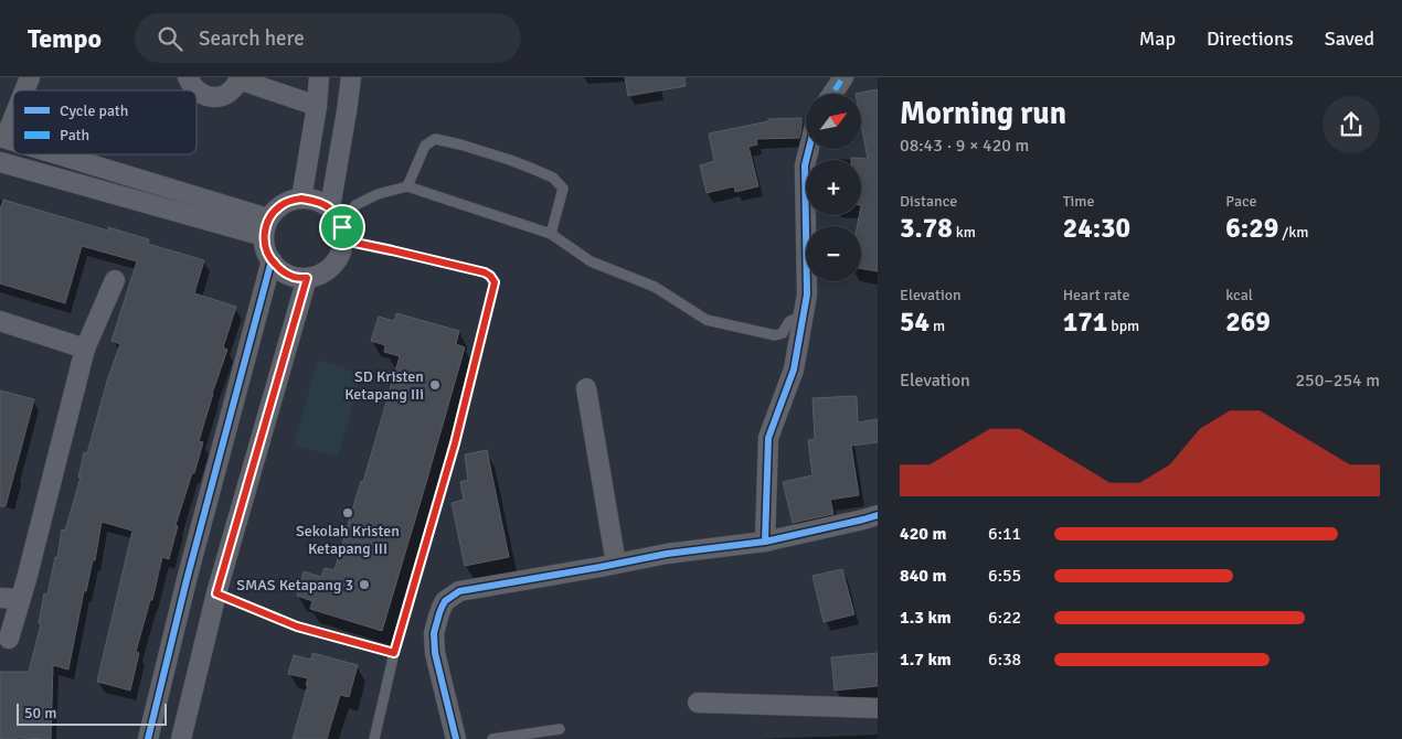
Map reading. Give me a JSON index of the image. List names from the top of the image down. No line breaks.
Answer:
{"places":["SD Kristen Ketapang IIi","Sekolah Kristen Ketapang III","SMAS Ketapang 3"],"legend":["Cycle path","Path"],"scale_bar":"50 m","north":"top right","page":{"header":"Tempo","search":"Search here","nav":["Map","Directions","Saved"],"heading":["Morning run","08:43 · 9 × 420 m"],"map_buttons":["+","−"],"stats":[["Distance","3.78 km"],["Time","24:30"],["Pace","6:29 /km"],["Elevation","54 m"],["Heart rate","171 bpm"],["kcal","269"]],"chart":["Elevation","250–254 m"],"list":[{"name":"420 m","note":"6:11"},{"name":"840 m","note":"6:55"},{"name":"1.3 km","note":"6:22"},{"name":"1.7 km","note":"6:38"}],"scale":"50 m"}}
